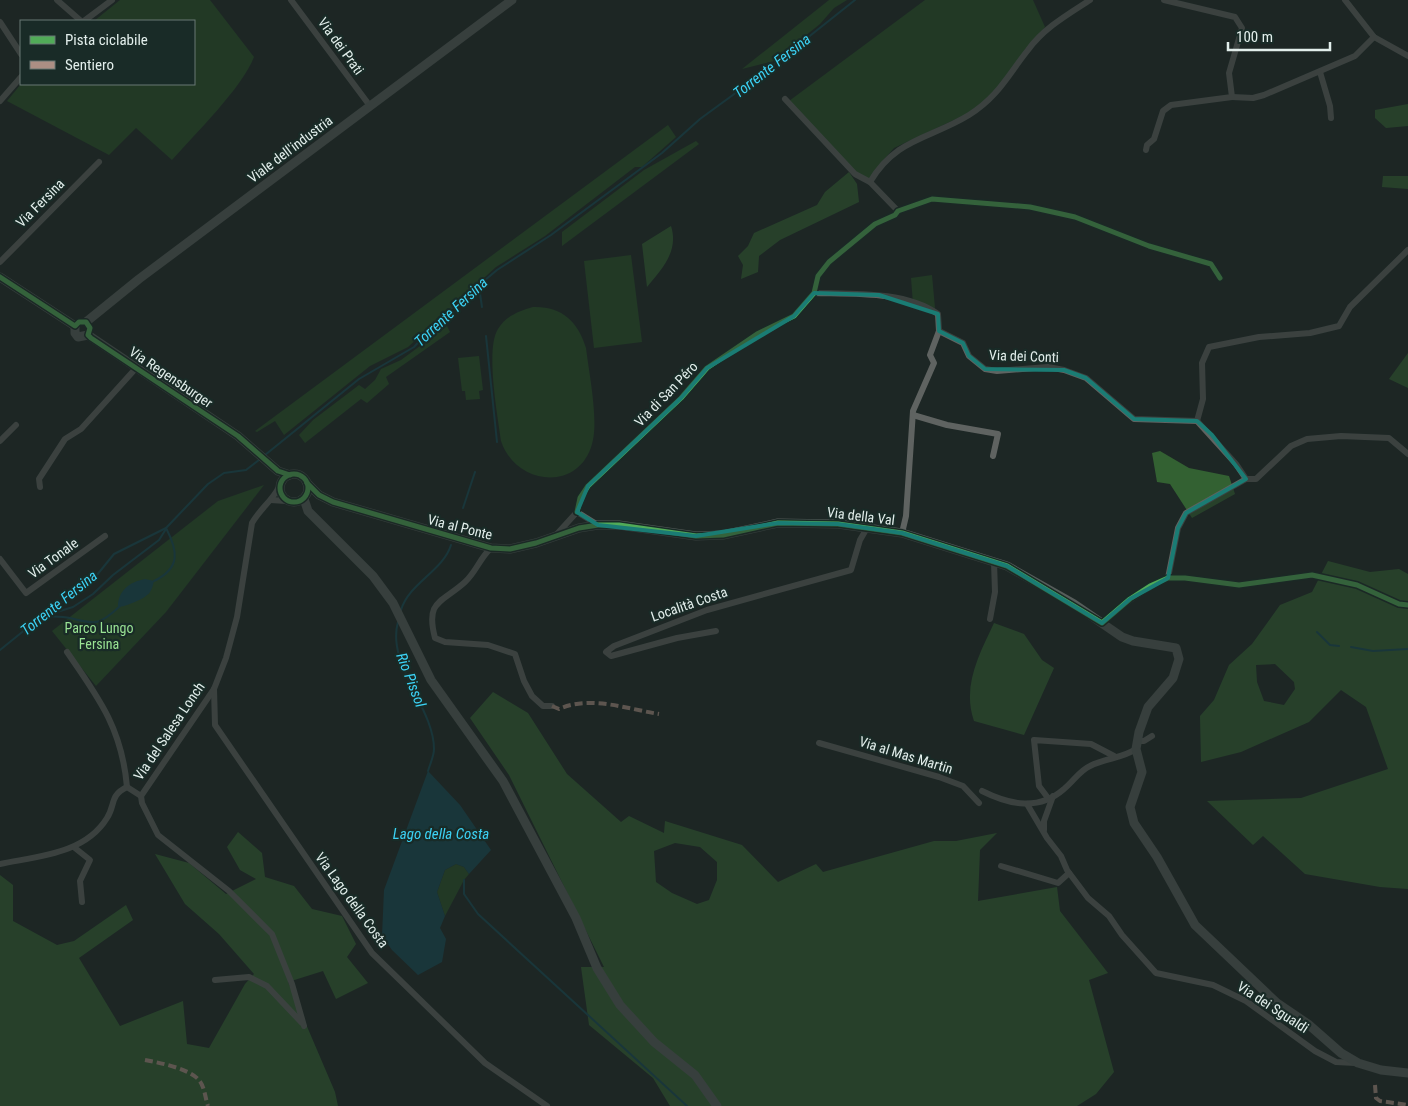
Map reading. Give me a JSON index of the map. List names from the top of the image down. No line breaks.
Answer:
{"streets":{"street":["Via dei Prati","Viale dell'industria","Via Fersina","Via dei Conti","Via Regensburger","Via di San Péro","Via della Val","Via al Ponte","Via Tonale","Località Costa","Via del Salesa Lonch","Via al Mas Martin","Via Lago della Costa","Via dei Sgualdi"]},"crossings":[["Via dei Prati","Viale dell'industria"],["Viale dell'industria","Via Regensburger"],["Via di San Péro","Via al Ponte"],["Via della Val","Via al Ponte"],["Via della Val","Località Costa"],["Via al Ponte","Via del Salesa Lonch"],["Via del Salesa Lonch","Via Lago della Costa"]],"water":["Torrente Fersina","Rio Pissol","Lago della Costa"],"parks":["Parco Lungo Fersina"],"legend":["Pista ciclabile","Sentiero"],"scale_bar":"100 m"}
